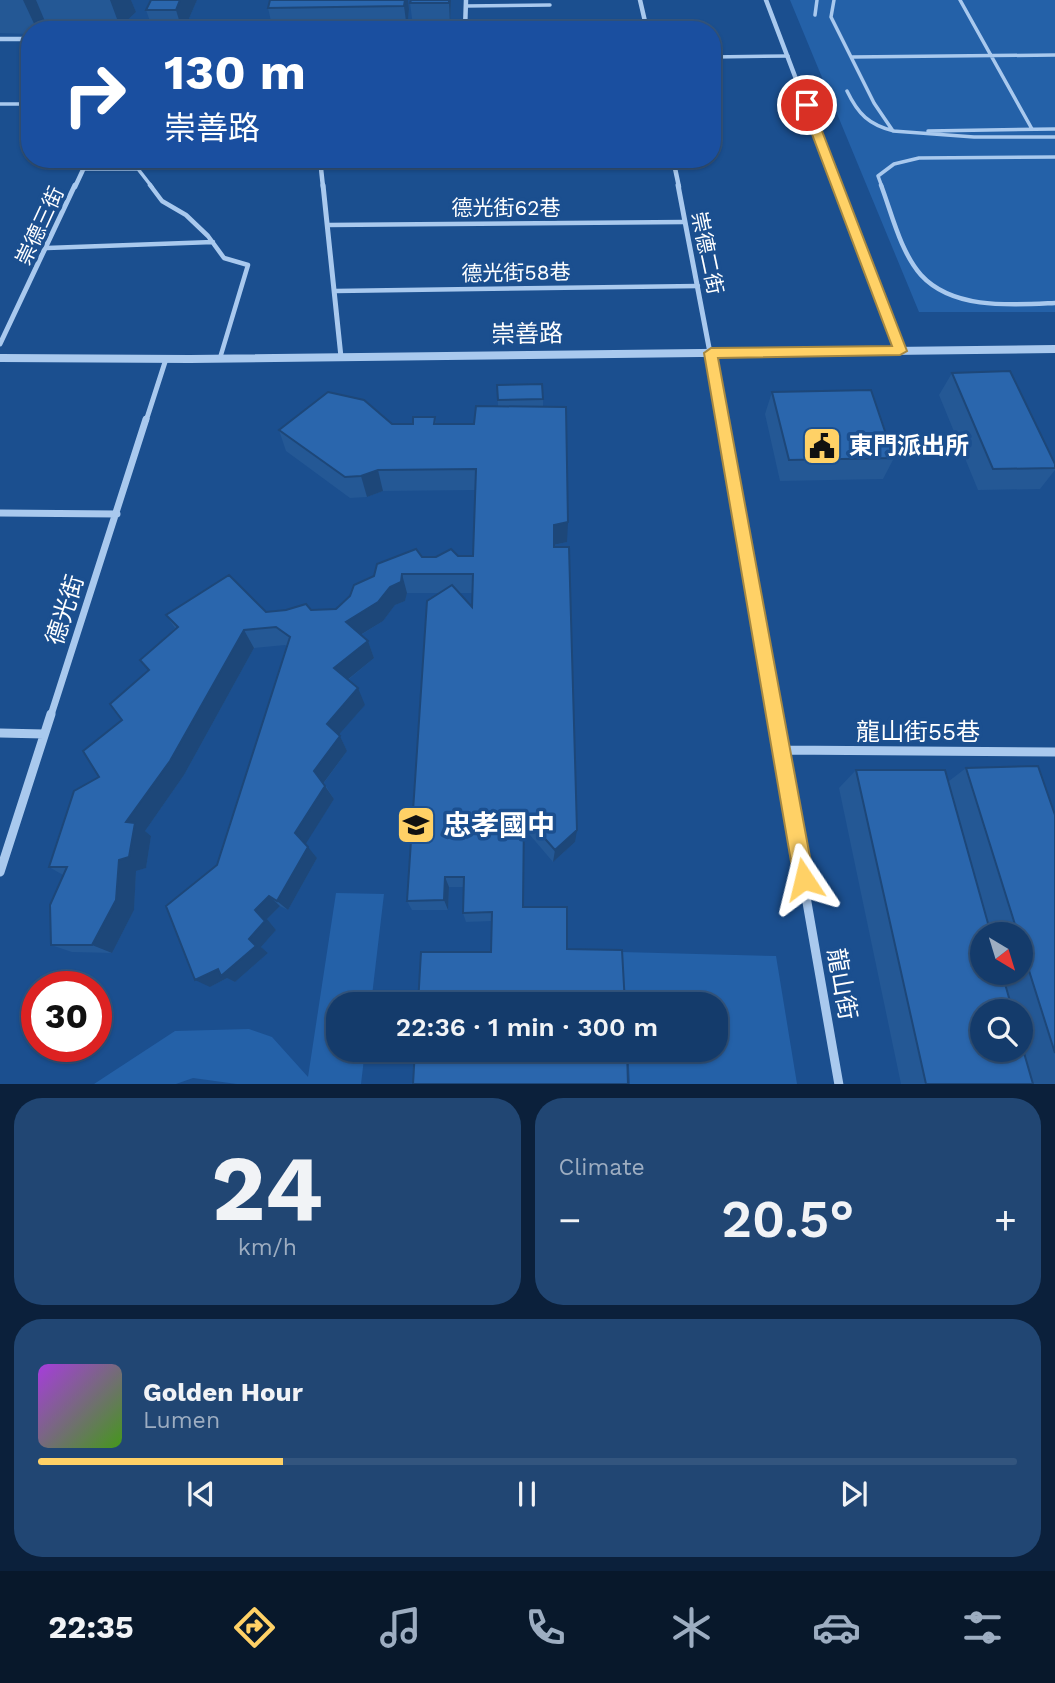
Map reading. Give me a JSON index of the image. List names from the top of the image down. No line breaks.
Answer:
{"streets":{"street":["崇德三街","崇德二街","崇善路","德光街","龍山街55巷","龍山街"],"lane":["德光街62巷","德光街58巷"]},"crossings":[["德光街62巷","崇德二街"],["崇德二街","德光街58巷"],["崇德二街","崇善路"],["崇德二街","龍山街"],["崇善路","德光街"],["崇善路","龍山街"],["龍山街55巷","龍山街"]],"places":{"public building":["東門派出所"],"school or university":["忠孝國中"]},"north":"bottom right","page":{"turn":["130 m","崇善路"],"limit":"30","trip":"22:36 · 1 min · 300 m","tile":[["24","km/h"],"Climate"],"heat":["−","20.5°","+"],"song":["Golden Hour","Lumen"],"tabs":"22:35"}}
